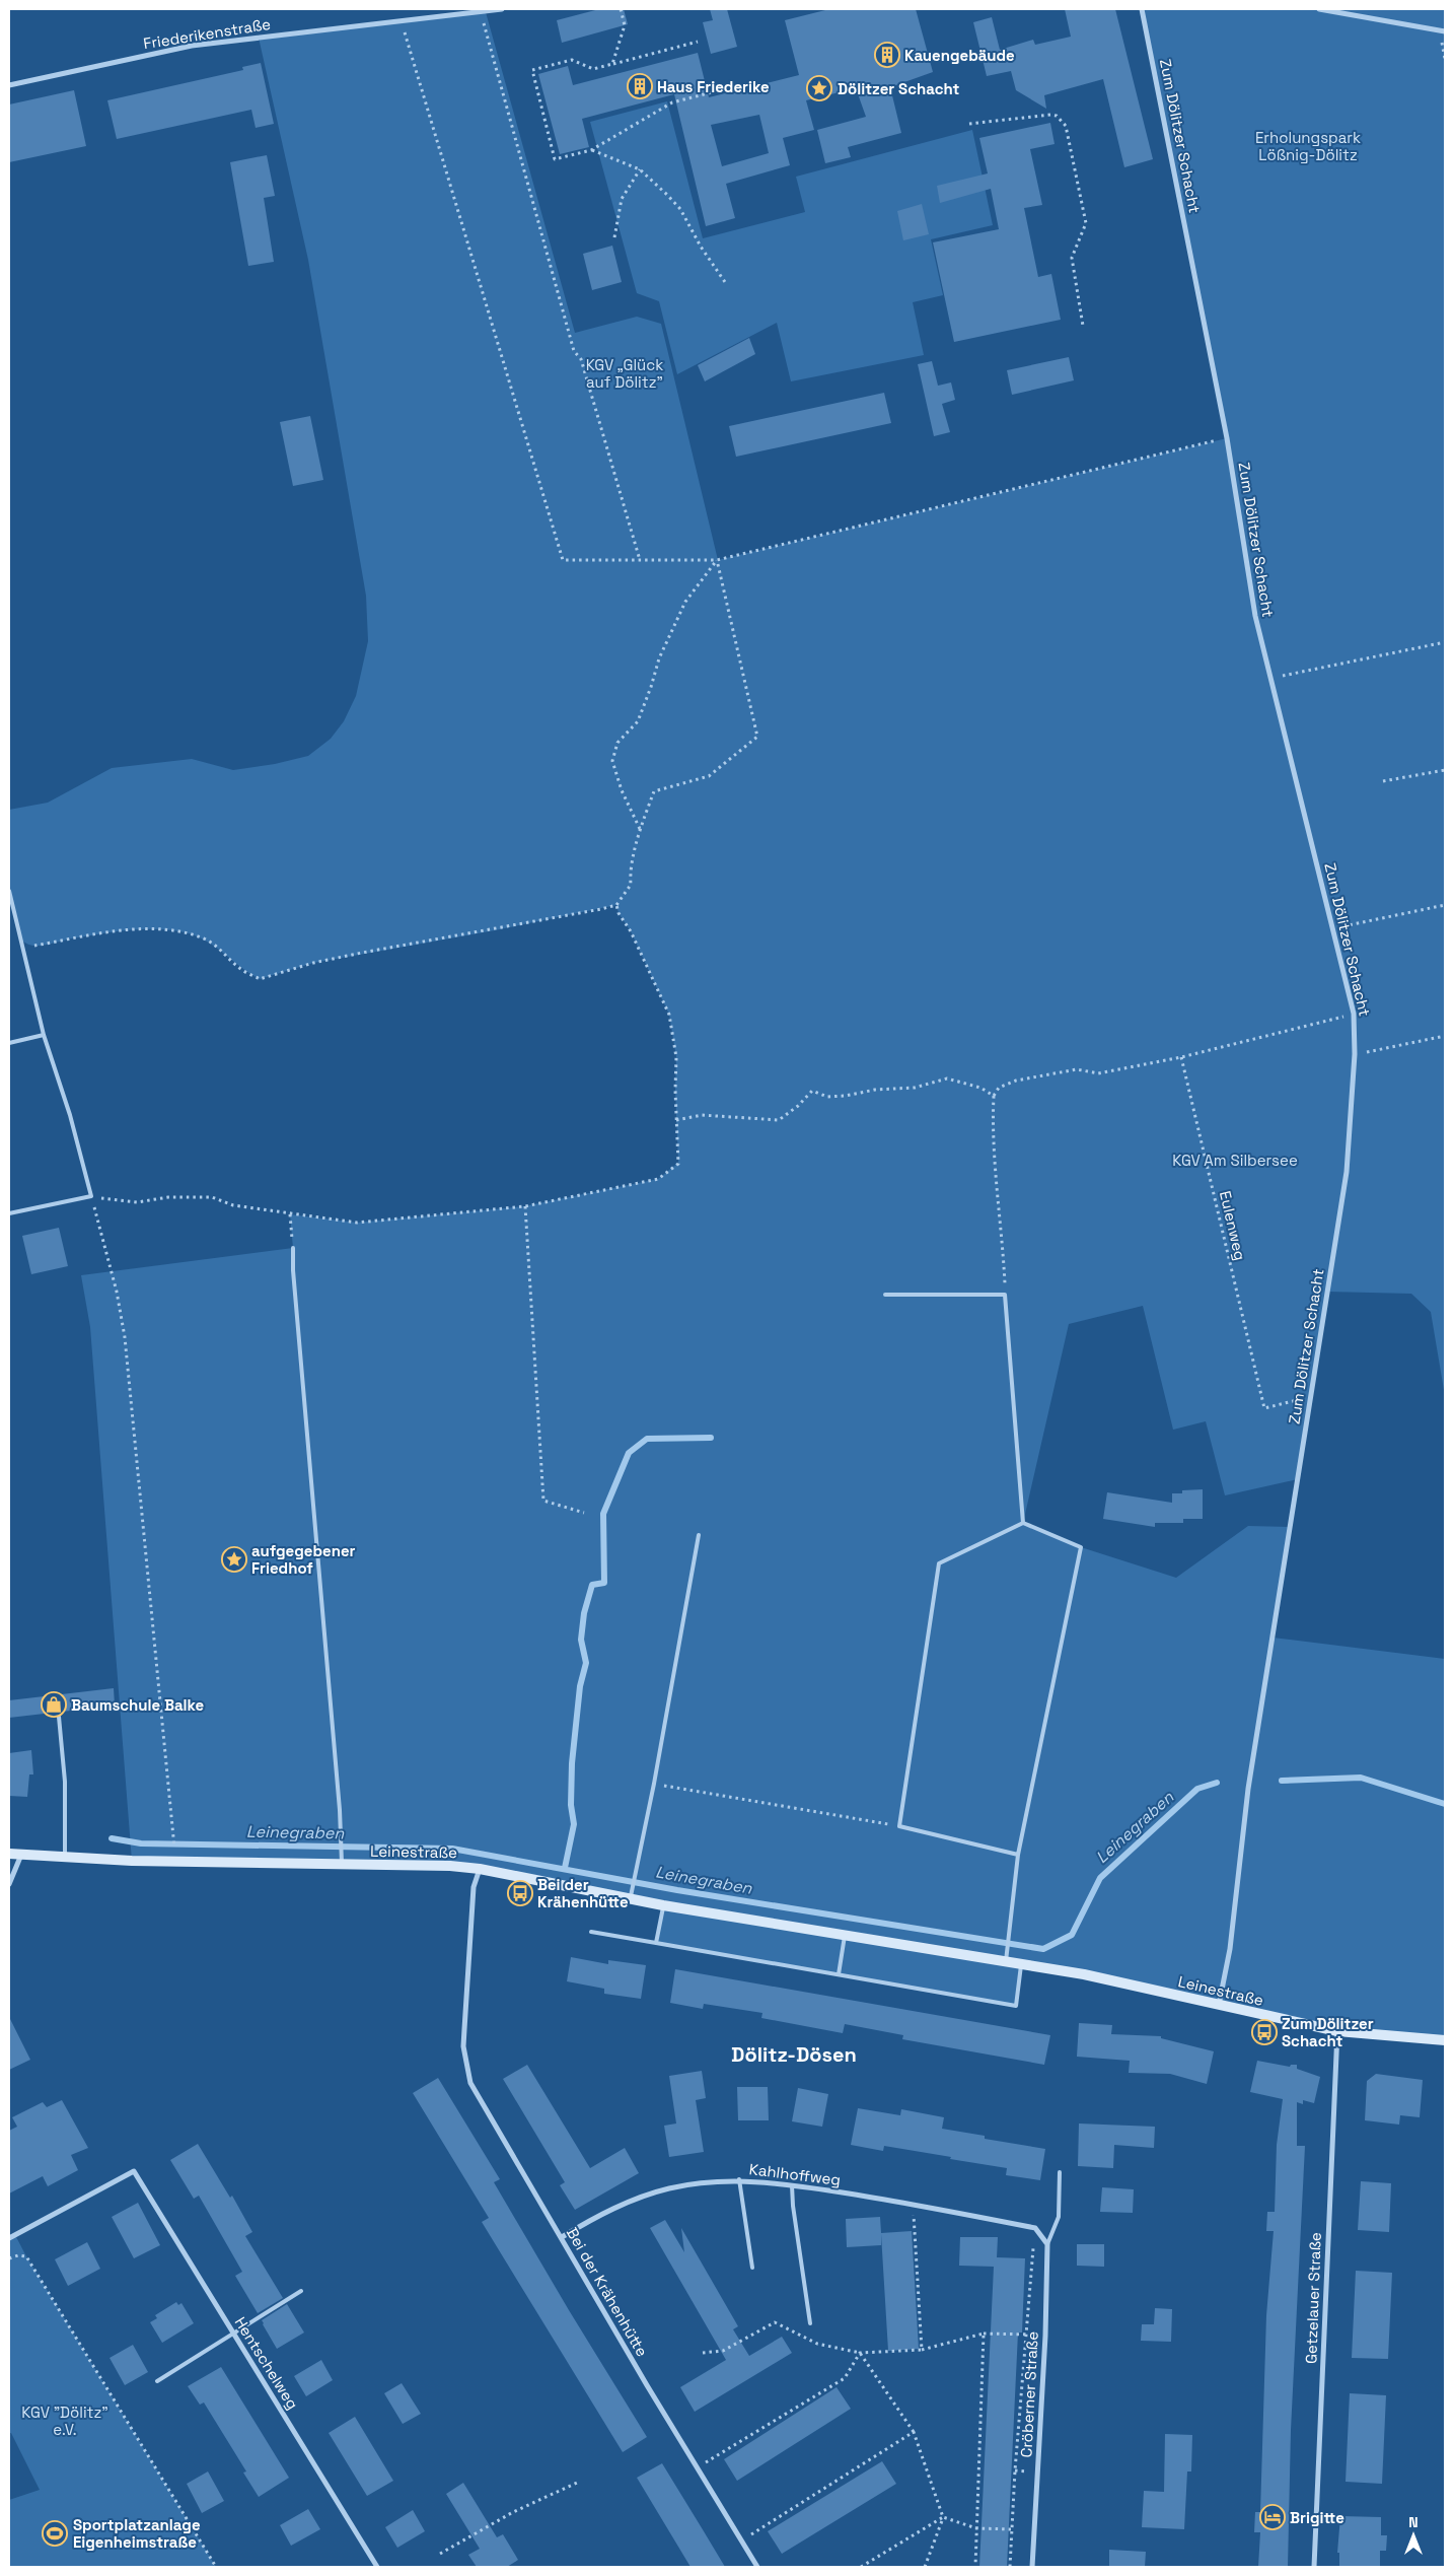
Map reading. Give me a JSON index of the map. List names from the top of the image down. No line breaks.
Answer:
{"streets":{"main road":["Leinestraße"],"street":["Friederikenstraße","Zum Dölitzer Schacht","Kahlhoffweg","Bei der Krähenhütte","Getzelauer Straße","Hentschelweg","Cröberner Straße"],"path":["Eulenweg"]},"crossings":[["Zum Dölitzer Schacht","Eulenweg"],["Zum Dölitzer Schacht","Leinestraße"],["Leinestraße","Bei der Krähenhütte"],["Leinestraße","Getzelauer Straße"],["Kahlhoffweg","Bei der Krähenhütte"]],"districts":["Dölitz-Dösen"],"water":["Leinegraben"],"parks":["Erholungspark Lößnig-Dölitz","KGV „Glück auf Dölitz\"","KGV Am Silbersee","KGV \"Dölitz\" e.V."],"places":{"building":["Kauengebäude","Haus Friederike"],"place":["Dölitzer Schacht","aufgegebener Friedhof"],"shop":["Baumschule Balke"],"bus stop":["Bei der Krähenhütte","Zum Dölitzer Schacht"],"hotel":["Brigitte"],"sports":["Sportplatzanlage Eigenheimstraße"]},"north":"top"}
